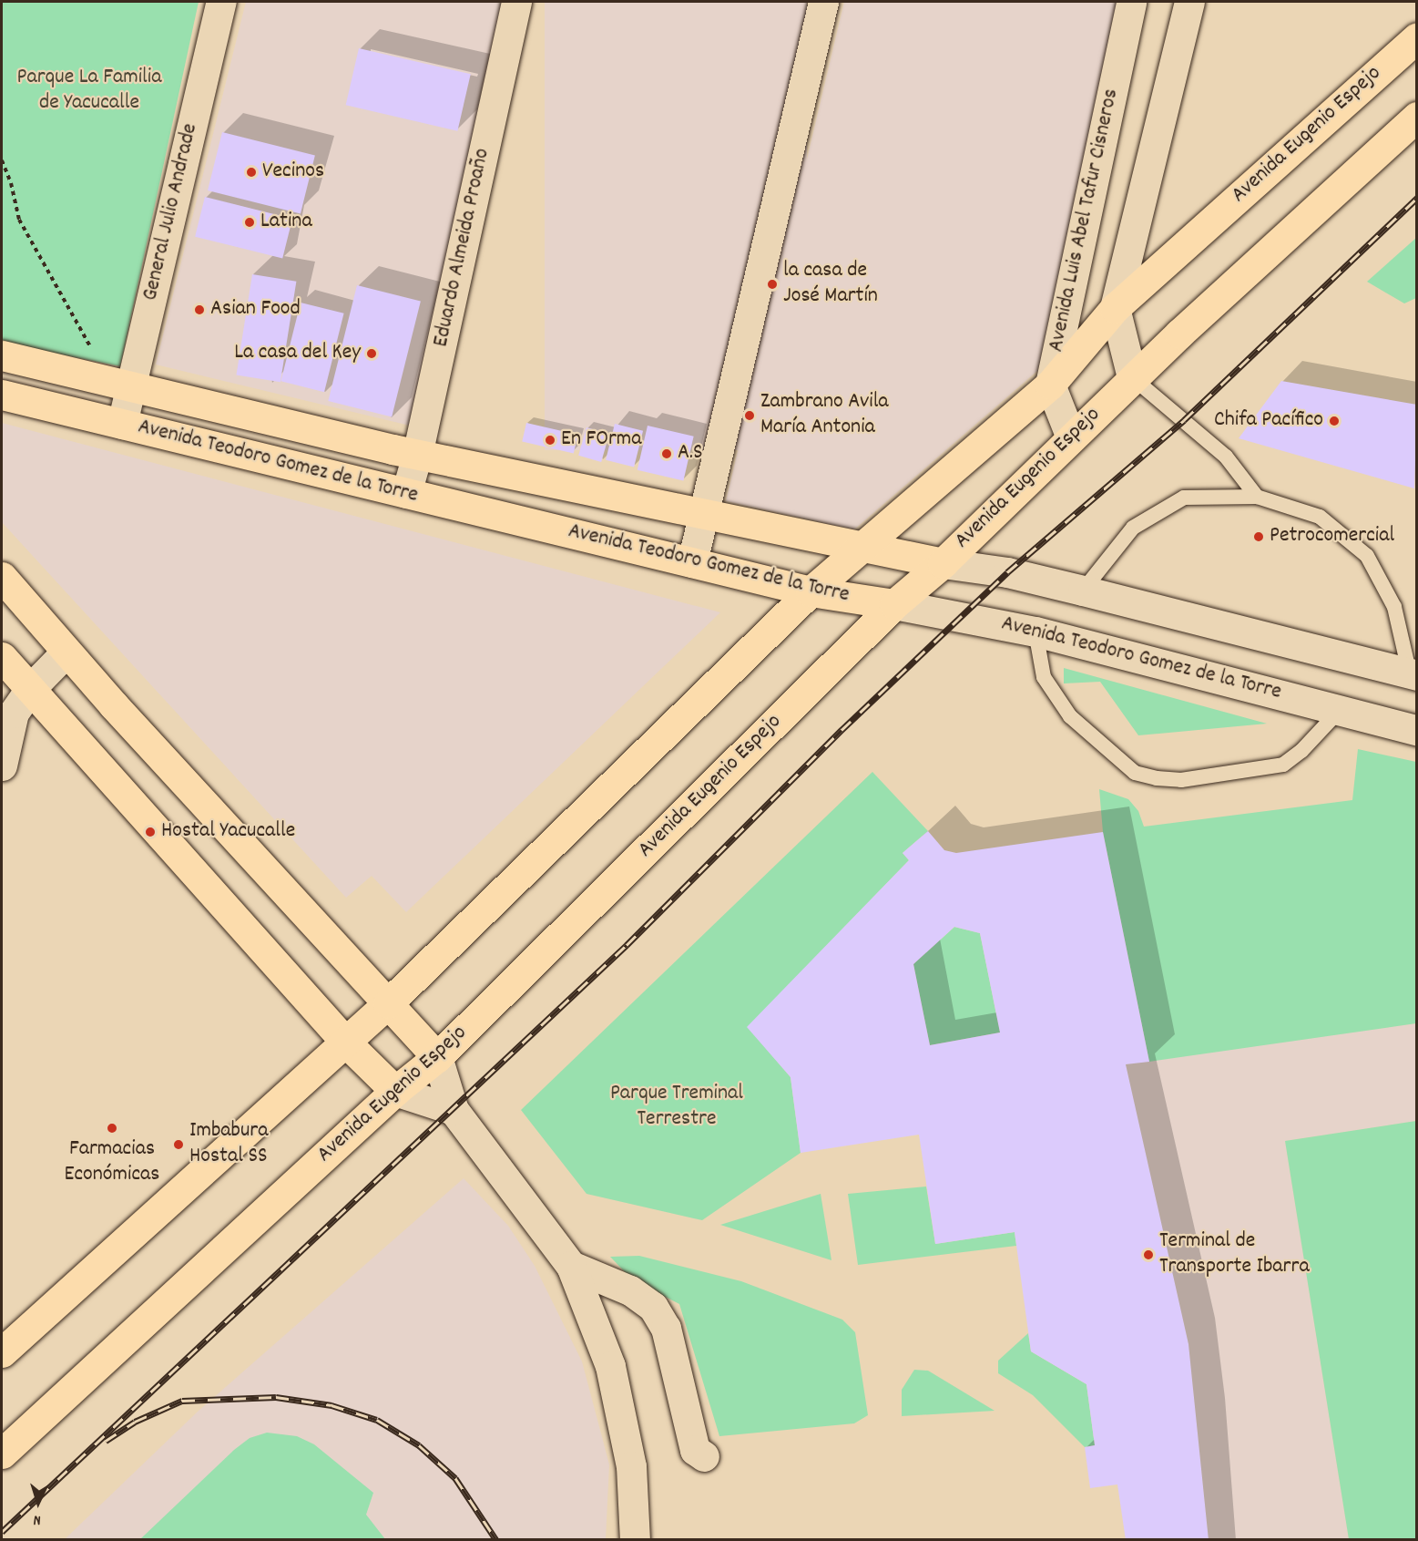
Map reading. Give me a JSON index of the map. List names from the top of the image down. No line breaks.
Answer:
{"streets":{"main road":["Avenida Eugenio Espejo","Avenida Teodoro Gomez de la Torre"],"street":["General Julio Andrade","Avenida Luis Abel Tafur Cisneros","Eduardo Almeida Proaño"]},"crossings":[["Avenida Eugenio Espejo","Avenida Luis Abel Tafur Cisneros"],["Avenida Eugenio Espejo","Avenida Teodoro Gomez de la Torre"],["General Julio Andrade","Avenida Teodoro Gomez de la Torre"],["Eduardo Almeida Proaño","Avenida Teodoro Gomez de la Torre"]],"parks":["Parque La Familia de Yacucalle","Parque Treminal Terrestre"],"places":["Vecinos","Latina","la casa de José Martín","Asian Food","La casa del Key","Zambrano Avila María Antonia","Chifa Pacífico","En FOrma","A.S","Petrocomercial","Hostal Yacucalle","Farmacias Económicas","Imbabura Hostal SS","Terminal de Transporte Ibarra"],"north":"bottom"}
